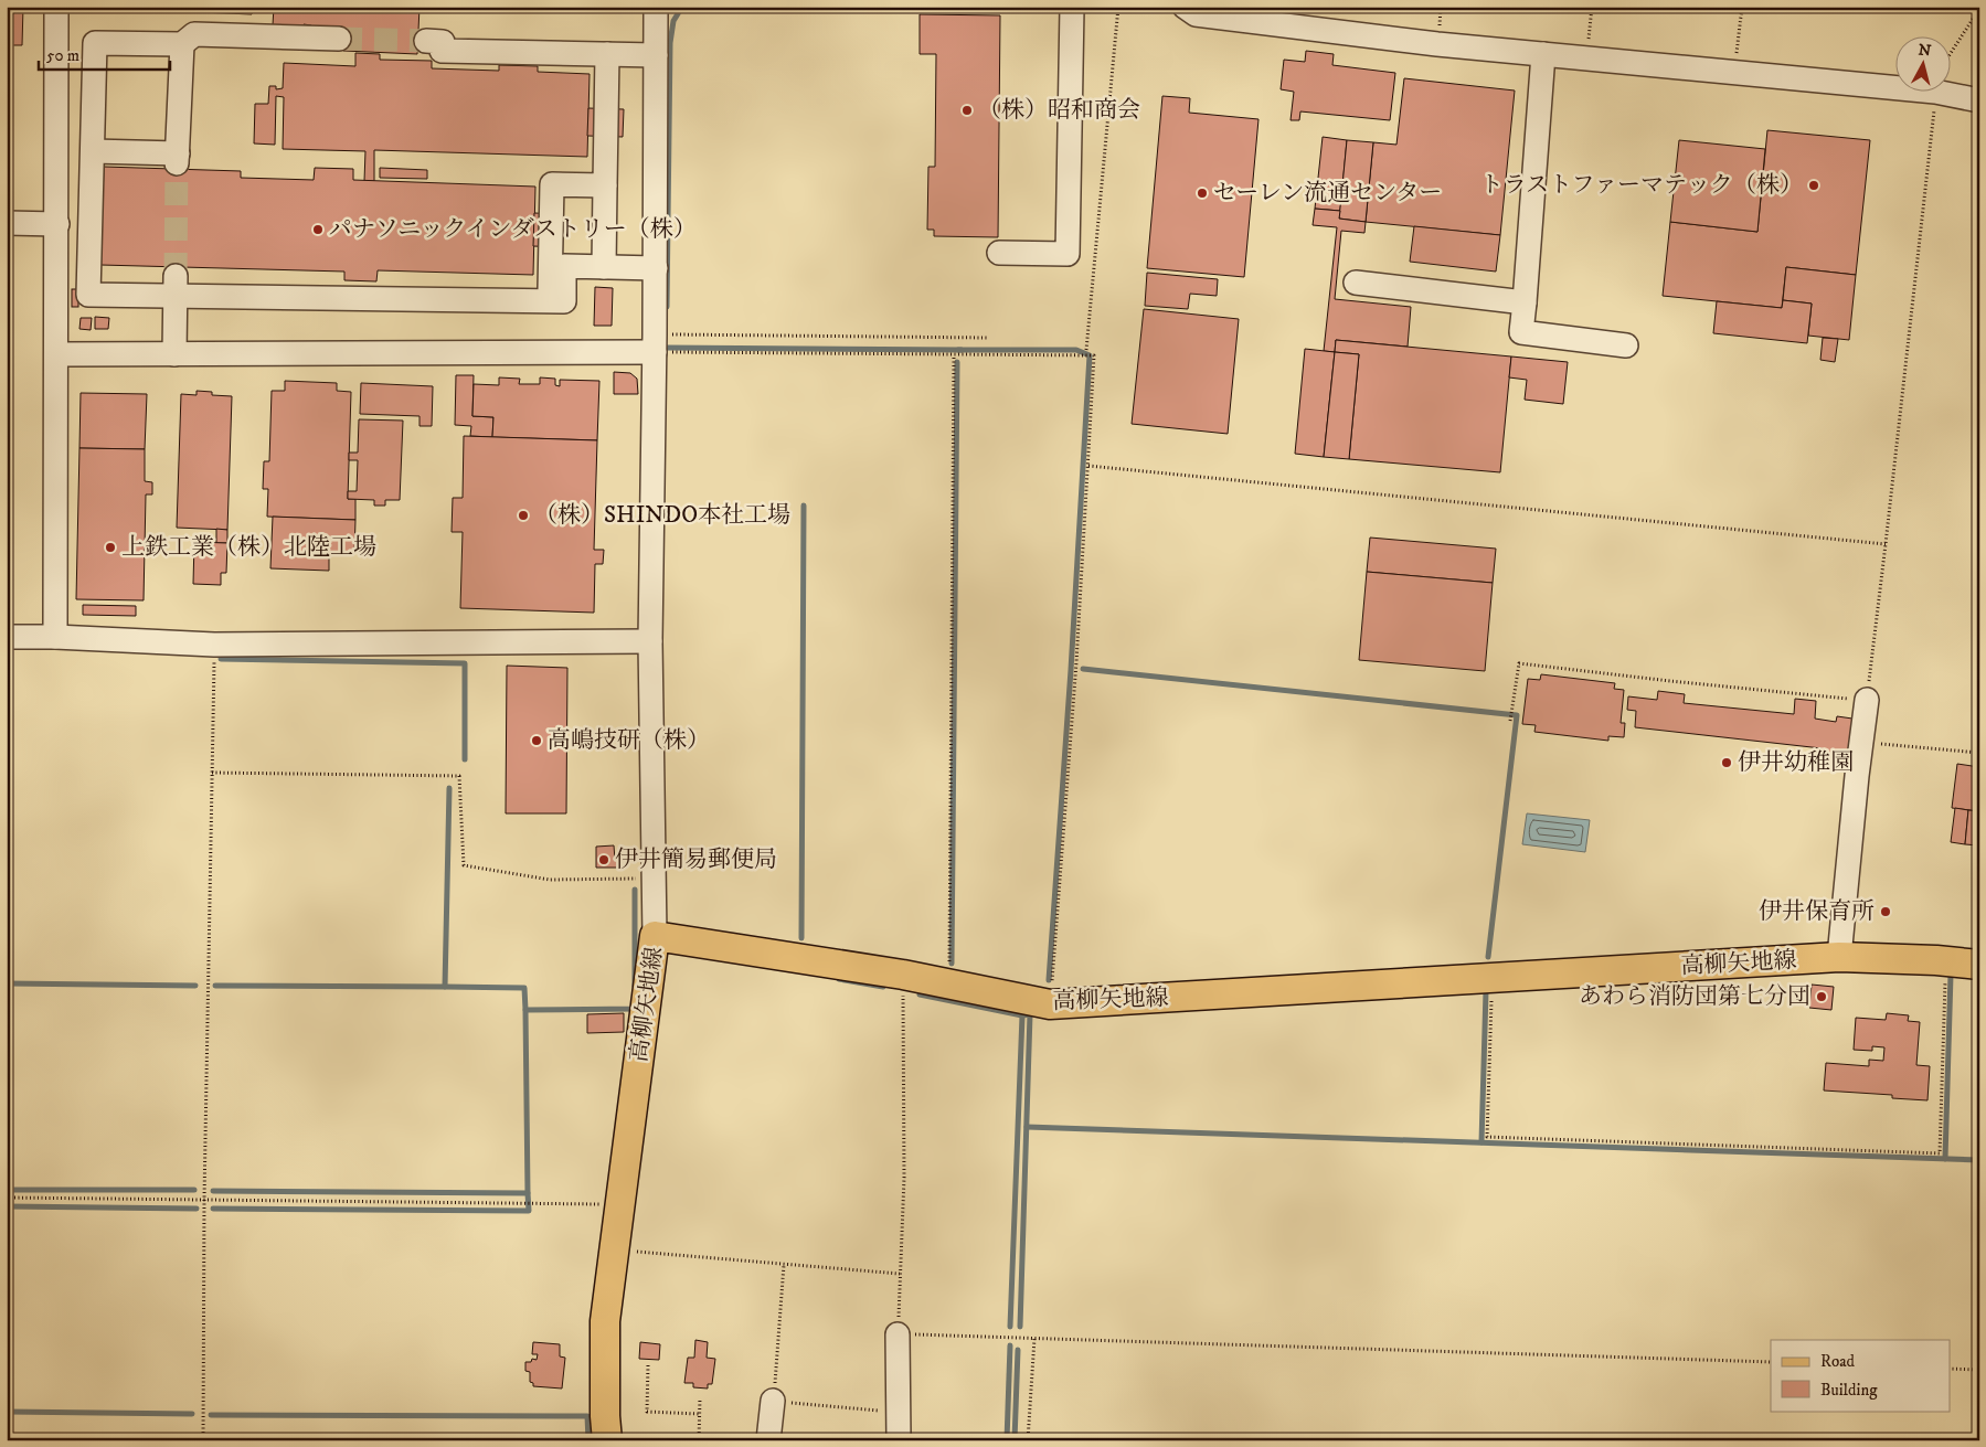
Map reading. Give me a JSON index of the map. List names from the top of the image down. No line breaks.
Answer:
{"streets":{"main road":["高柳矢地線"]},"places":["（株）昭和商会","トラストファーマテック（株）","セーレン流通センター","パナソニックインダストリー（株）","（株）SHINDO本社工場","上鉄工業（株）北陸工場","高嶋技研（株）","伊井幼稚園","伊井簡易郵便局","伊井保育所","あわら消防団第七分団"],"legend":["Road","Building"],"scale_bar":"50 m","north":"top"}
